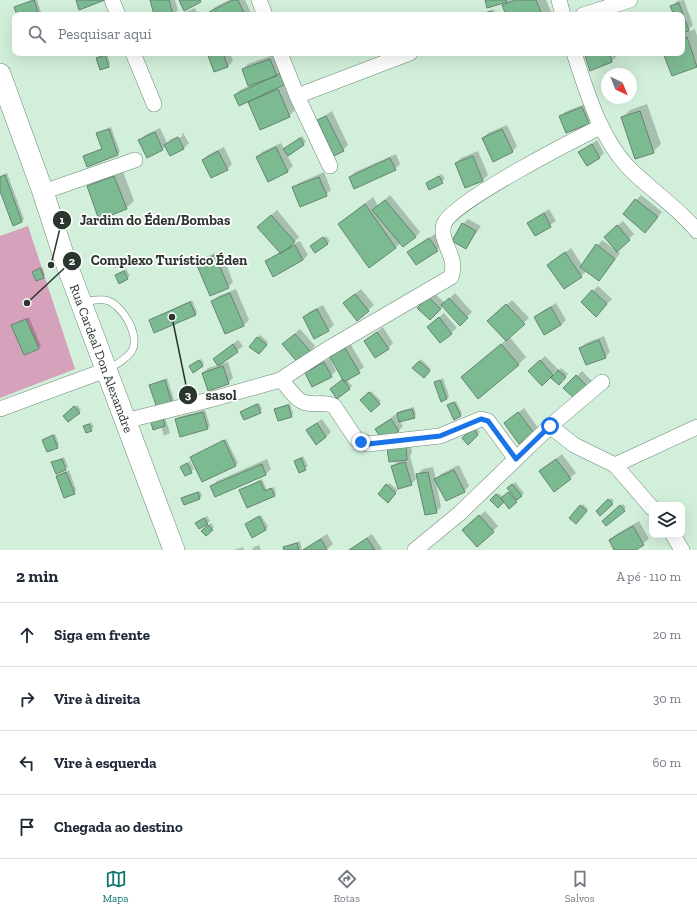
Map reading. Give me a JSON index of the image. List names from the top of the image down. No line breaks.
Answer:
{"streets":{"main road":["Rua Cardeal Don Alexamdre"]},"places":["Jardim do Éden/Bombas","Complexo Turístico Éden","sasol"],"north":"bottom right","page":{"search":"Pesquisar aqui","heading":["2 min","A pé · 110 m"],"list":[["Siga em frente","20 m"],["Vire à direita","30 m"],["Vire à esquerda","60 m"],"Chegada ao destino"],"nav":["Mapa","Rotas","Salvos"]}}
